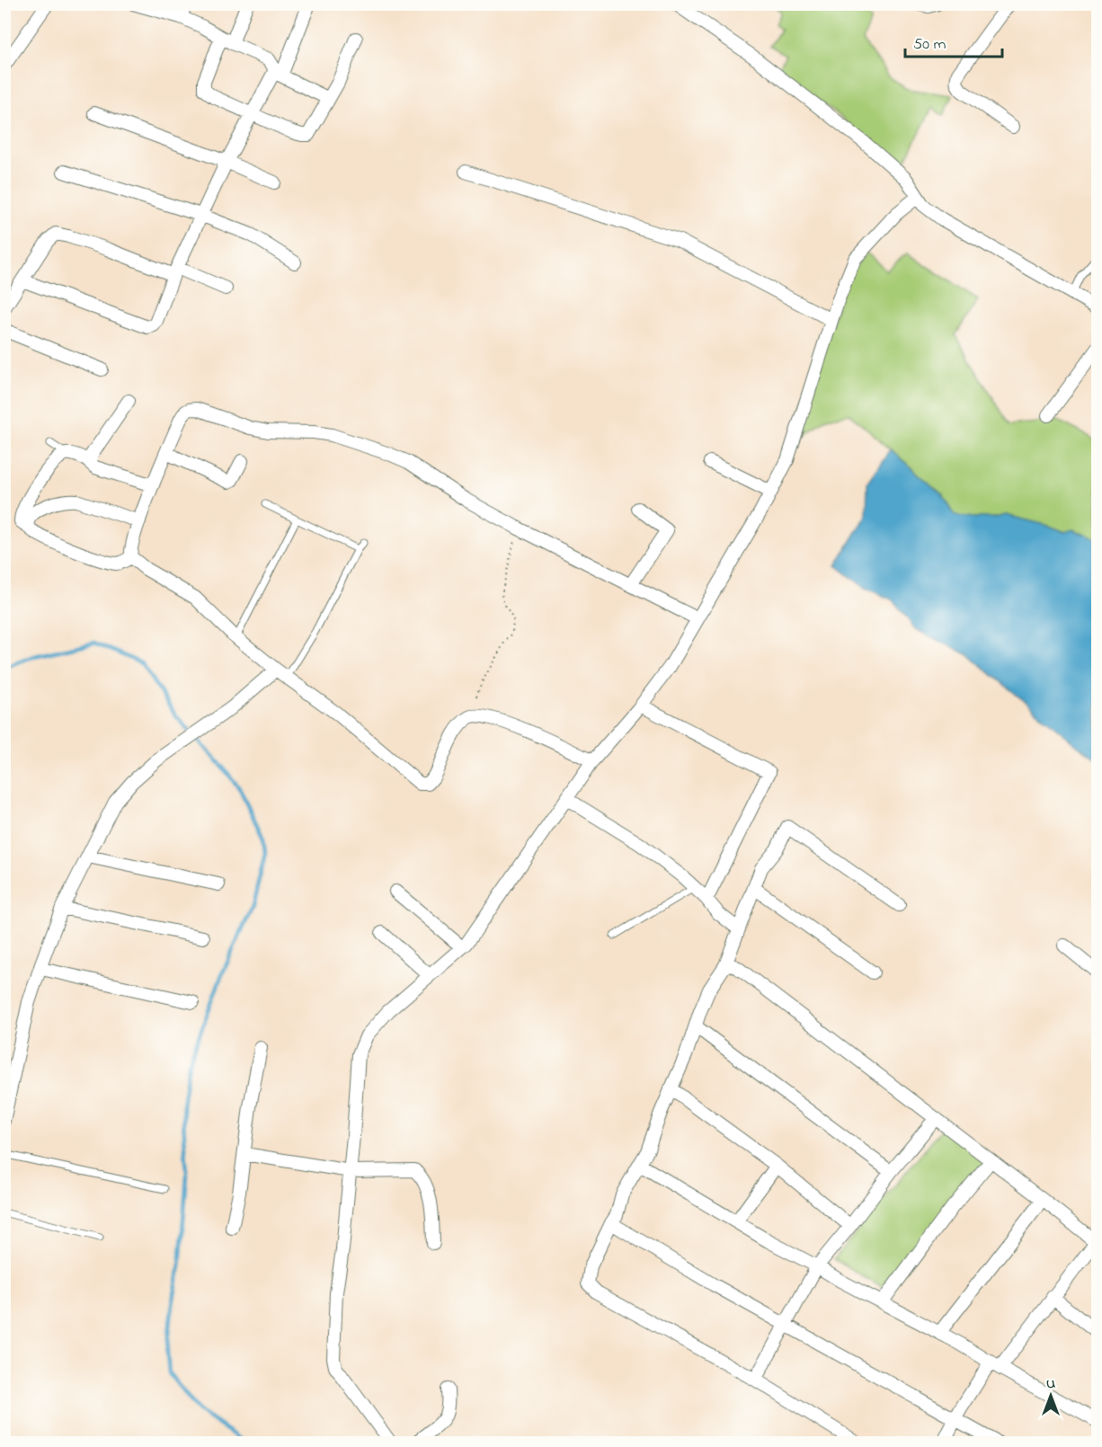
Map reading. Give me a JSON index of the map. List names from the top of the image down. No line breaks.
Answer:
{"scale_bar":"50 m","north":"top"}
